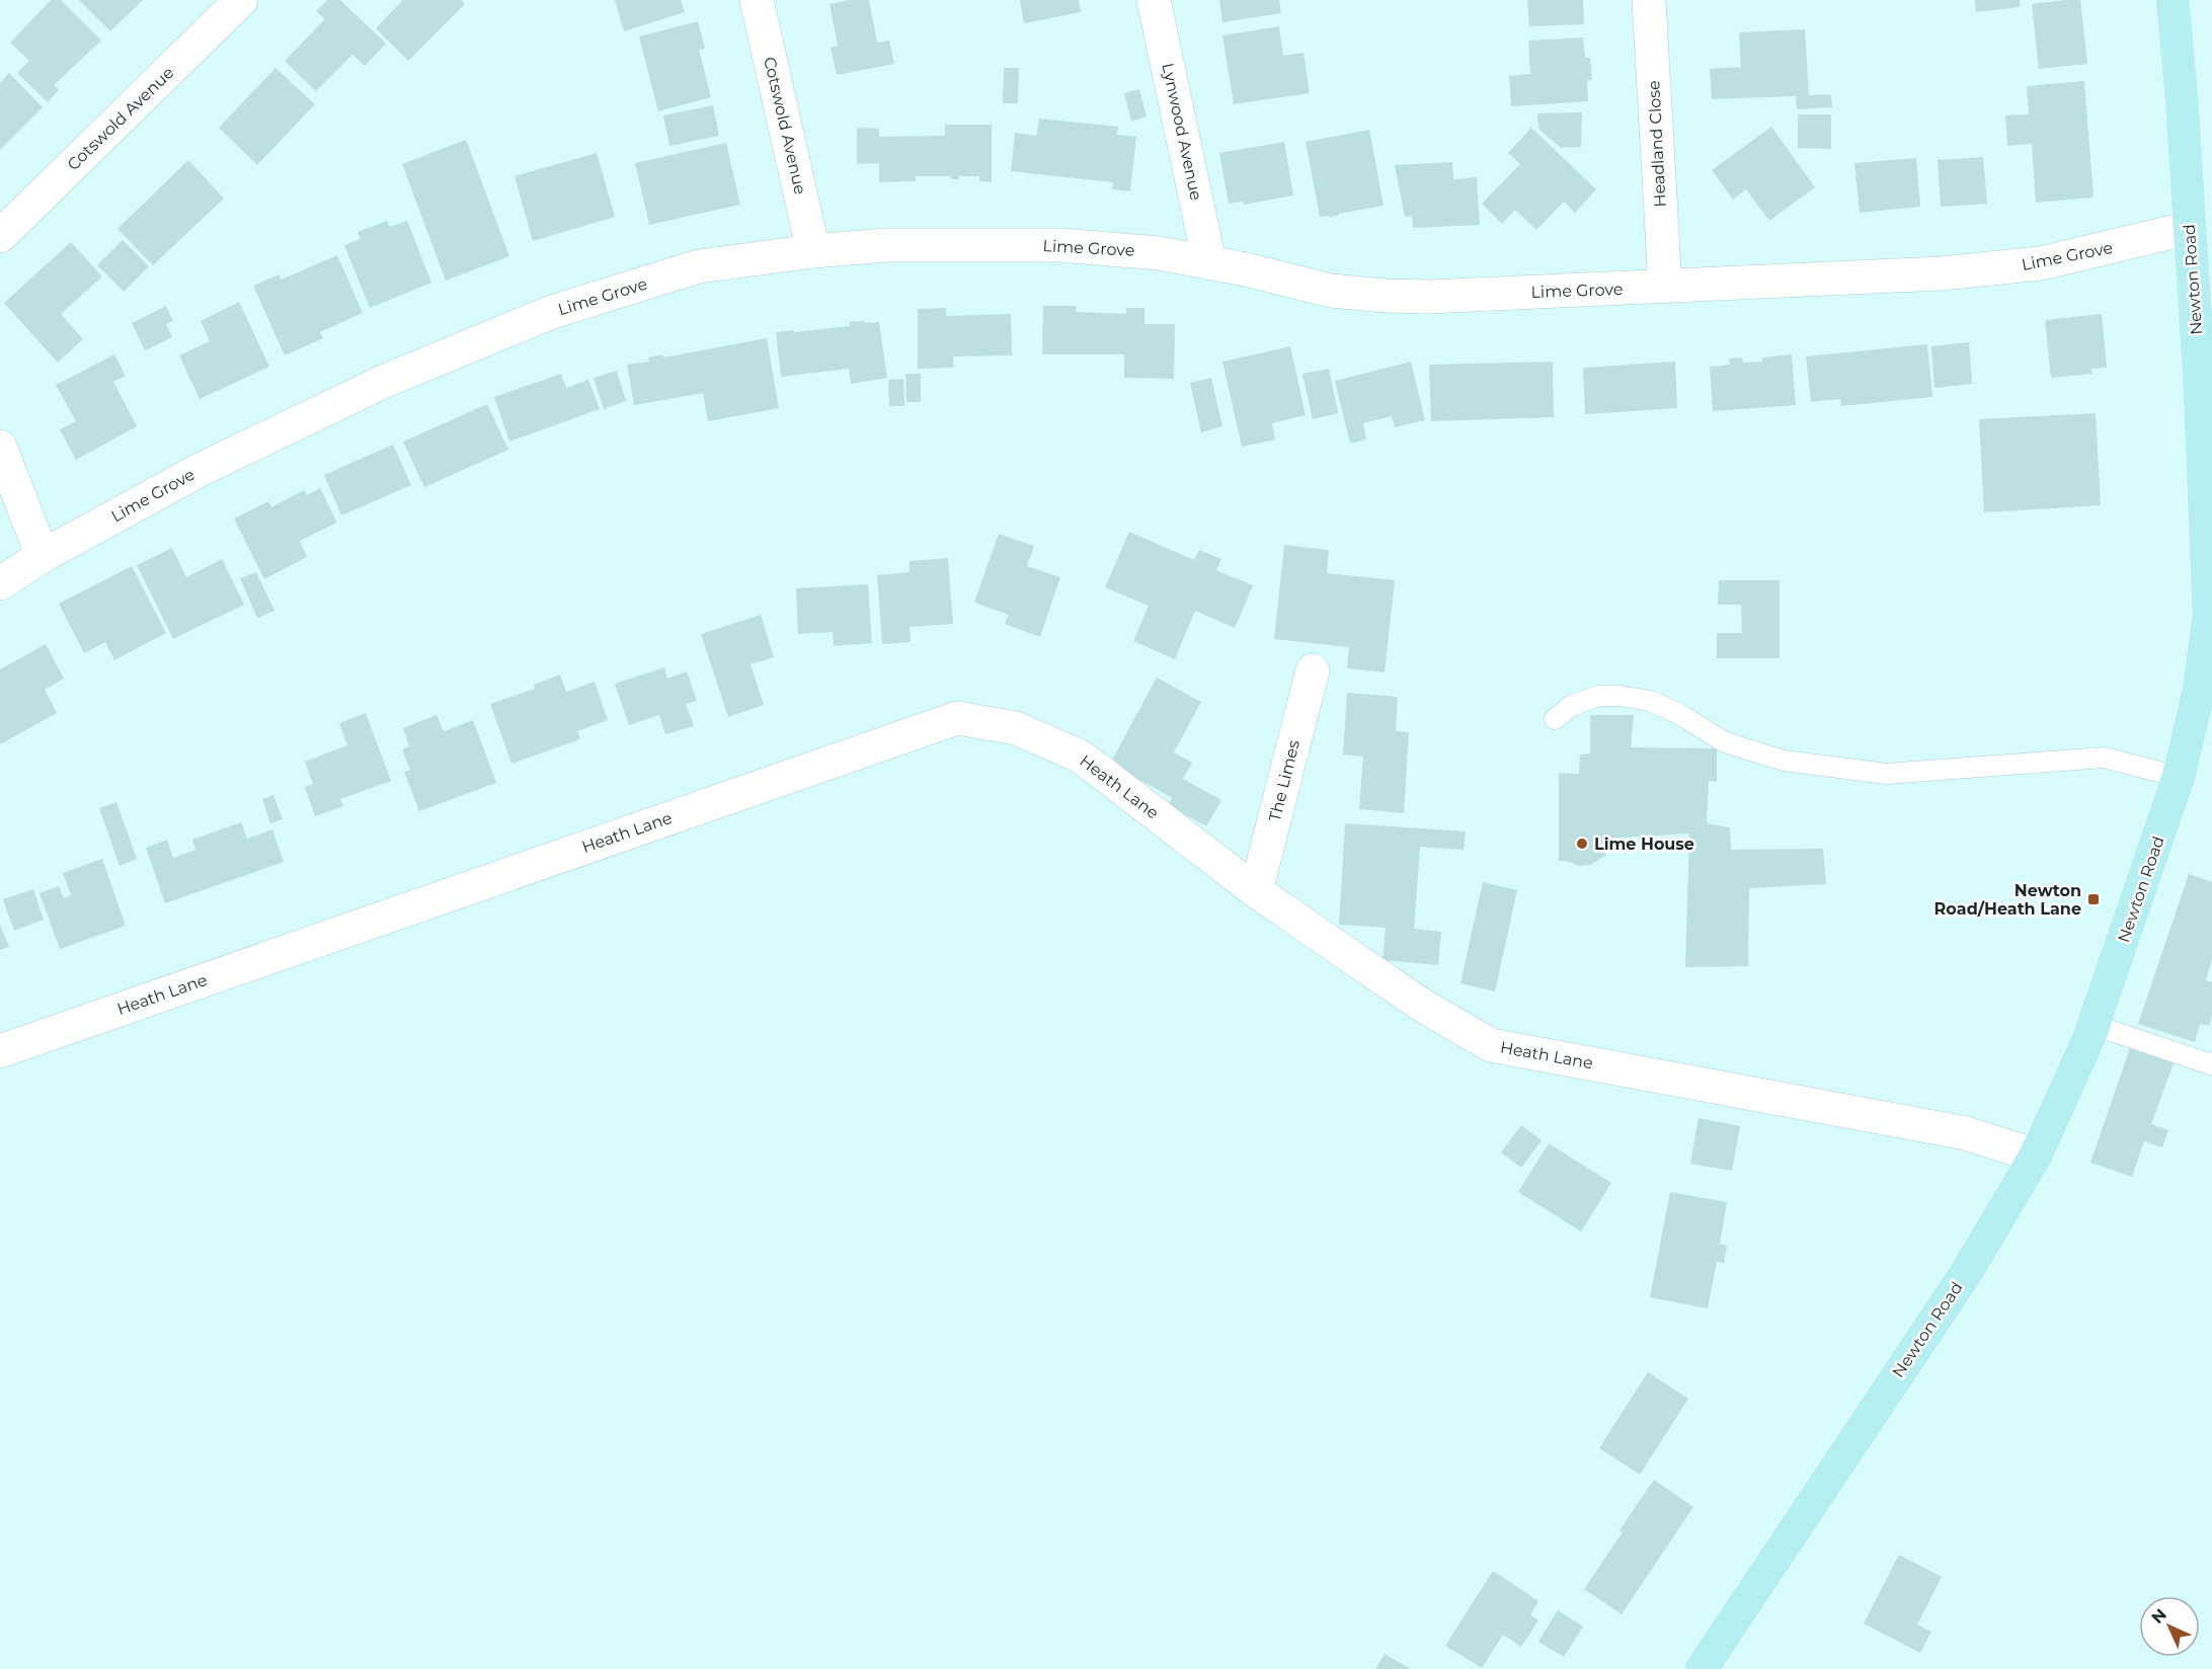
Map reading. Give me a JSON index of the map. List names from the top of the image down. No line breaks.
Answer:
{"streets":{"main road":["Newton Road"],"street":["Cotswold Avenue","Lynwood Avenue","Headland Close","Lime Grove","The Limes","Heath Lane"]},"crossings":[["Cotswold Avenue","Lime Grove"],["Lynwood Avenue","Lime Grove"],["Headland Close","Lime Grove"],["Lime Grove","Newton Road"],["Newton Road","Heath Lane"],["The Limes","Heath Lane"]],"places":{"other":["Lime House"],"transit":["Newton Road/Heath Lane"]},"north":"top left"}
